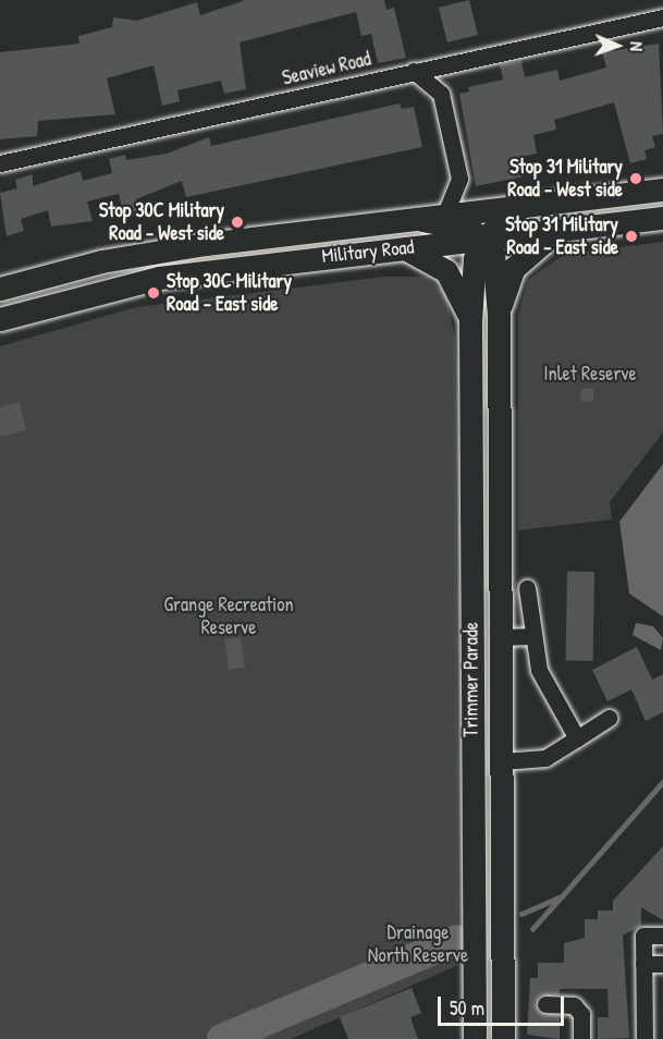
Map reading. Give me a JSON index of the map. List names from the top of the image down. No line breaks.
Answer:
{"streets":{"main road":["Military Road","Trimmer Parade"],"street":["Seaview Road"]},"crossings":[["Military Road","Trimmer Parade"]],"parks":["Inlet Reserve","Grange Recreation Reserve","Drainage North Reserve"],"places":["Stop 31 Military Road - West side","Stop 30C Military Road - West side","Stop 31 Military Road - East side","Stop 30C Military Road - East side"],"scale_bar":"50 m","north":"right"}
